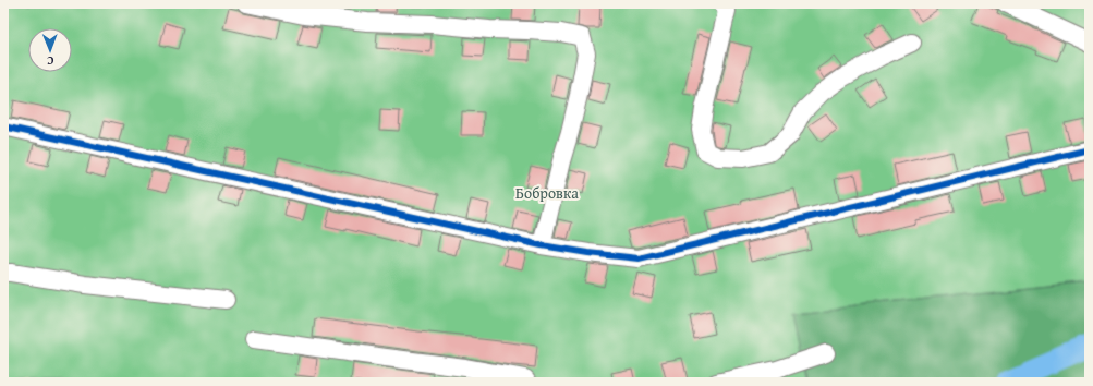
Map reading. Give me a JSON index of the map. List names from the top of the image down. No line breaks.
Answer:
{"parks":["Бобровка"],"north":"bottom"}
